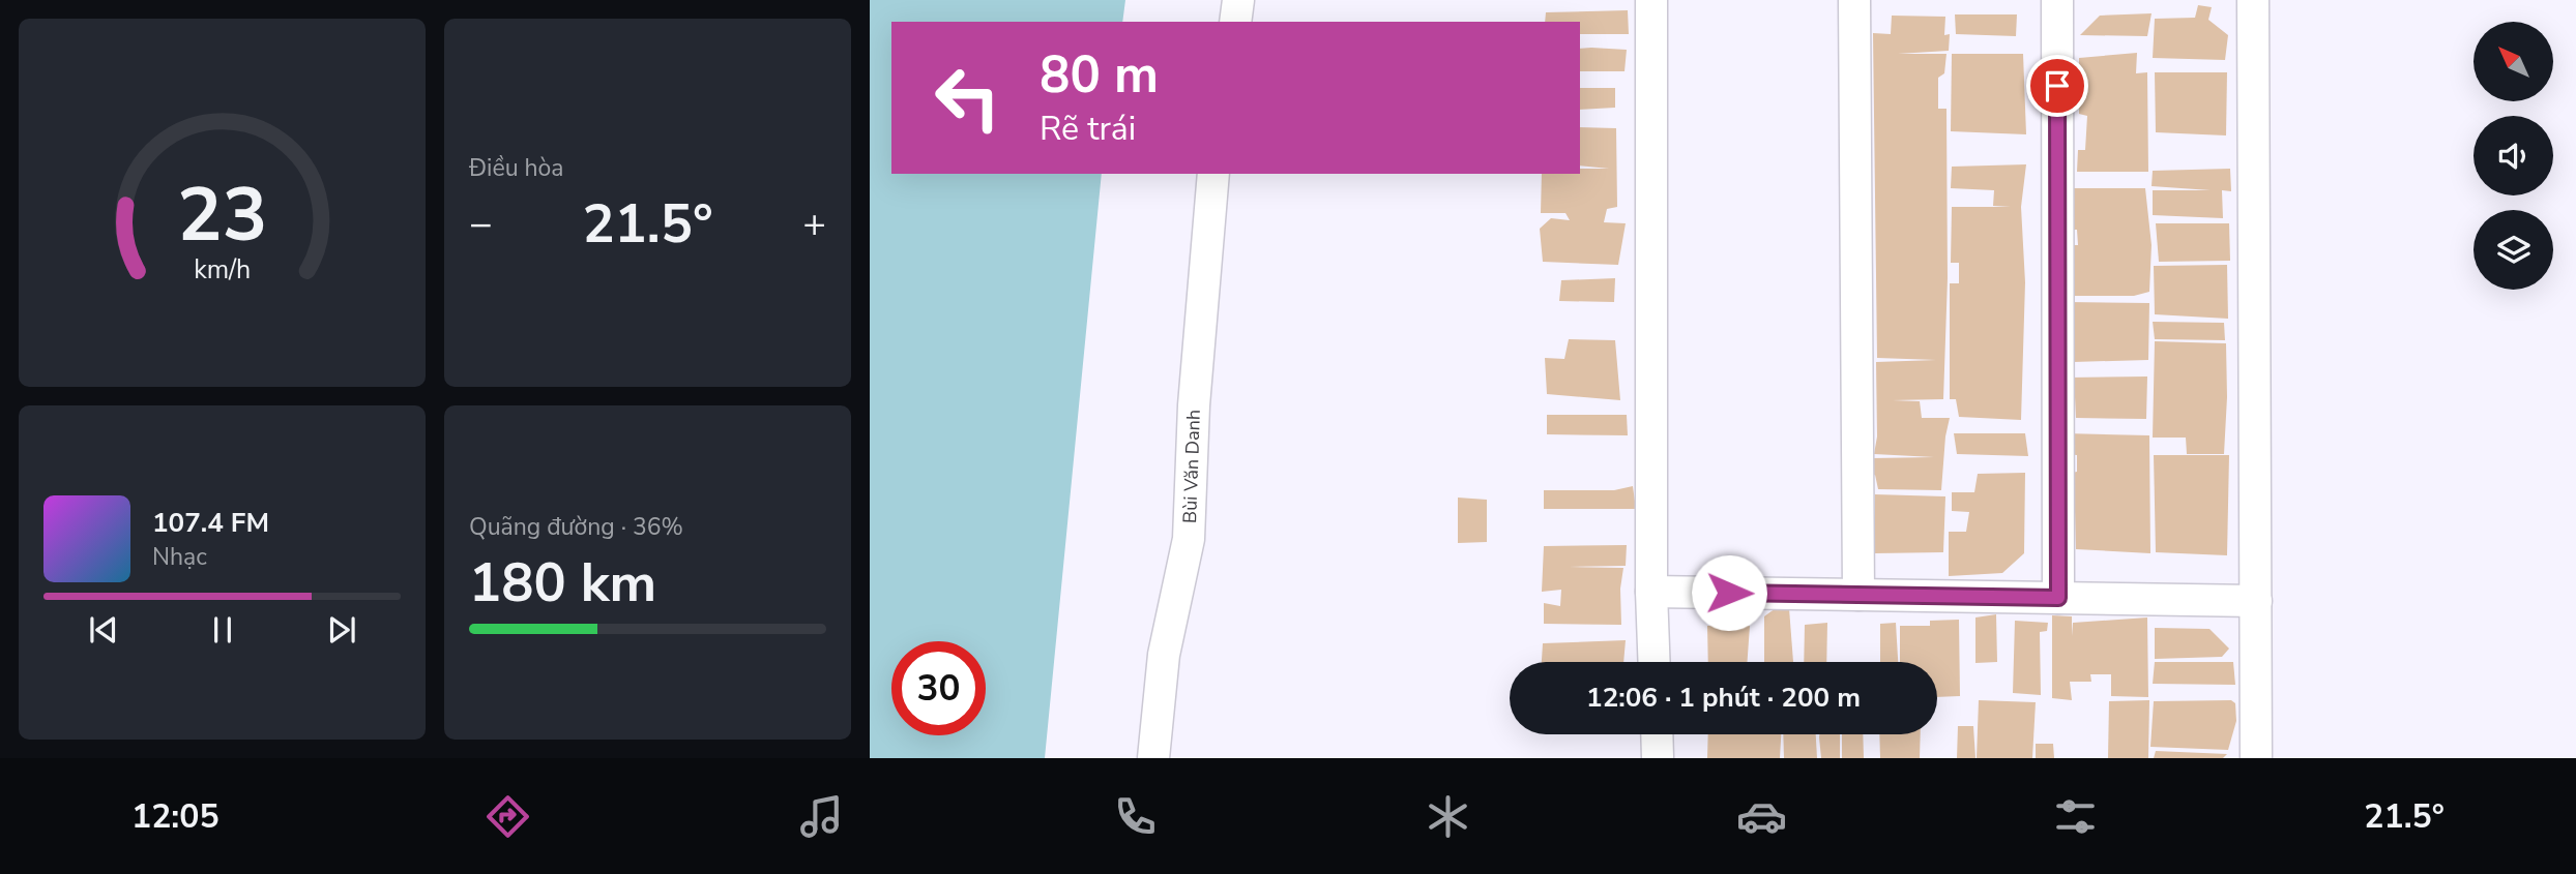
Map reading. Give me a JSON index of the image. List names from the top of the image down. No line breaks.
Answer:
{"streets":{"street":["Bùi Văn Danh"]},"north":"top left","page":{"tile":["Điều hòa",["Quãng đường · 36%","180 km"]],"turn":["80 m","Rẽ trái"],"heat":["−","21.5°","+"],"song":["107.4 FM","Nhạc"],"limit":"30","trip":"12:06 · 1 phút · 200 m","tabs":["12:05","21.5°"],"gauge":["23","km/h"]}}
